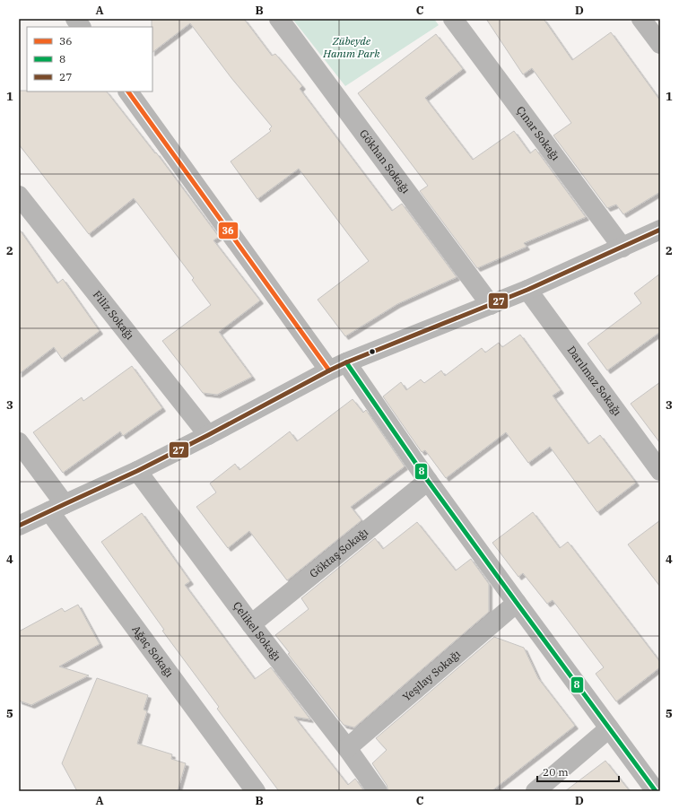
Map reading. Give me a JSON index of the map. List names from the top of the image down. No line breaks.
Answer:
{"streets":{"street":["Çınar Sokağı","Gökhan Sokağı","Filiz Sokağı","Darılmaz Sokağı","Göktaş Sokağı","Çelikel Sokağı","Ağaç Sokağı","Yeşilay Sokağı"]},"crossings":[["Göktaş Sokağı","Çelikel Sokağı"],["Çelikel Sokağı","Yeşilay Sokağı"]],"parks":["Zübeyde Hanım Park"],"lines":["transit line 36","transit line 27","transit line 8"],"legend":["36","8","27"],"scale_bar":"20 m","grid":{"columns":["A","B","C","D"],"rows":["1","2","3","4","5"]}}
